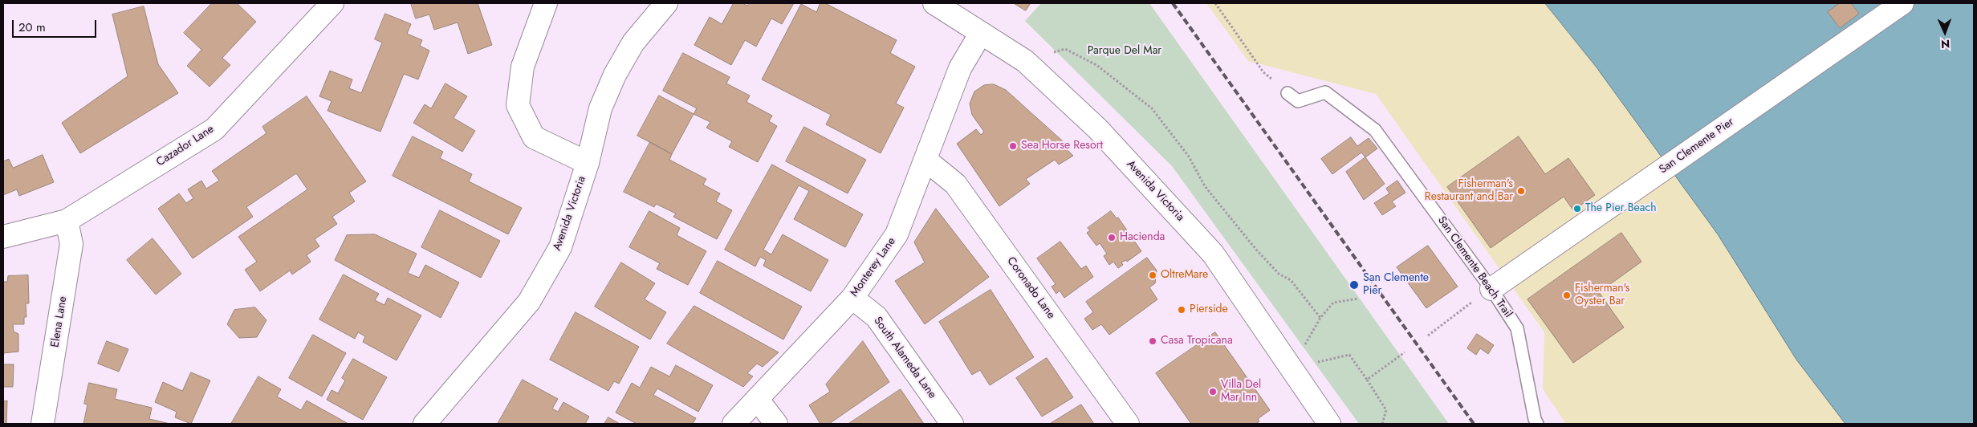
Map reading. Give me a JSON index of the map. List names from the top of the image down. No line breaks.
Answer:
{"streets":{"street":["Cazador Lane","San Clemente Pier","Avenida Victoria","Monterey Lane","Coronado Lane","Elena Lane","South Alameda Lane"],"lane":["San Clemente Beach Trail"]},"crossings":[["Cazador Lane","Elena Lane"],["San Clemente Pier","San Clemente Beach Trail"],["Avenida Victoria","Monterey Lane"],["Monterey Lane","Coronado Lane"],["Monterey Lane","South Alameda Lane"]],"parks":["Parque Del Mar"],"places":["Sea Horse Resort","Fisherman's Restaurant and Bar","The Pier Beach","Hacienda","OltreMare","San Clemente Pier","Fisherman's Oyster Bar","Pierside","Casa Tropicana","Villa Del Mar Inn"],"scale_bar":"20 m","north":"bottom"}
